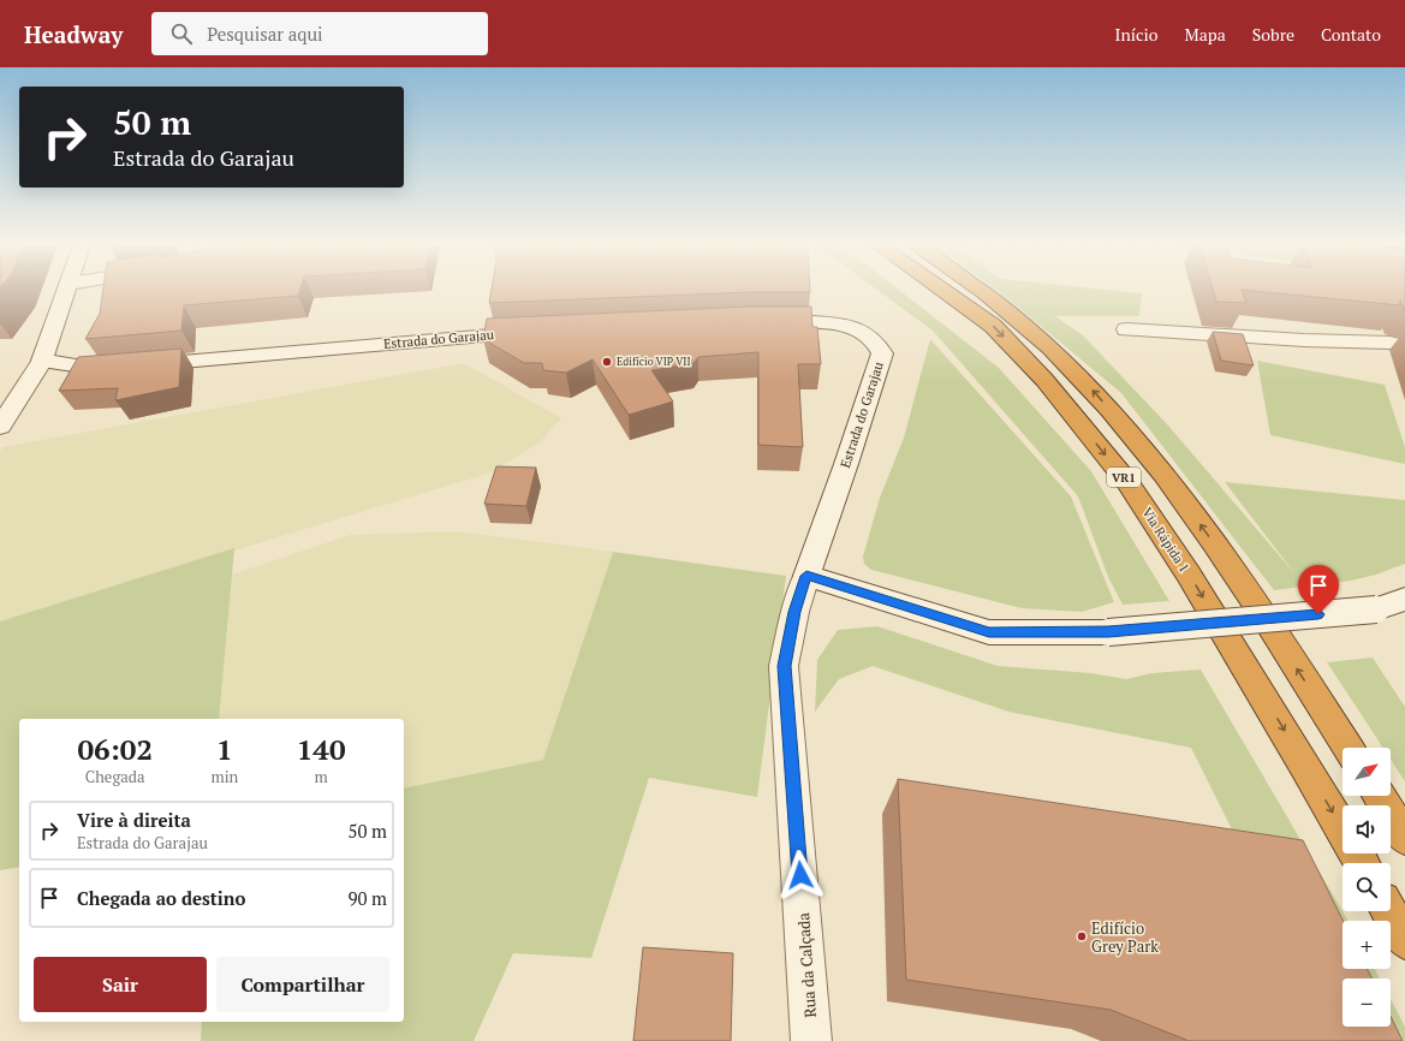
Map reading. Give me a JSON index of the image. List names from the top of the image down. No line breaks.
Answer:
{"streets":{"highway":["VR1","Via Rápida 1"],"street":["Estrada do Garajau","Rua da Calçada"]},"crossings":[["Estrada do Garajau","Rua da Calçada"]],"places":["Edifício VIP VII","Edifício Grey Park"],"north":"top right","page":{"header":"Headway","search":"Pesquisar aqui","nav":["Início","Mapa","Sobre","Contato"],"turn":["50 m","Estrada do Garajau"],"eta":["06:02","Chegada","1","min","140","m"],"map_buttons":["+","−"],"list":[{"name":"Vire à direita","note":"Estrada do Garajau","value":"50 m"},{"name":"Chegada ao destino","value":"90 m"}],"buttons":["Sair","Compartilhar"]}}
